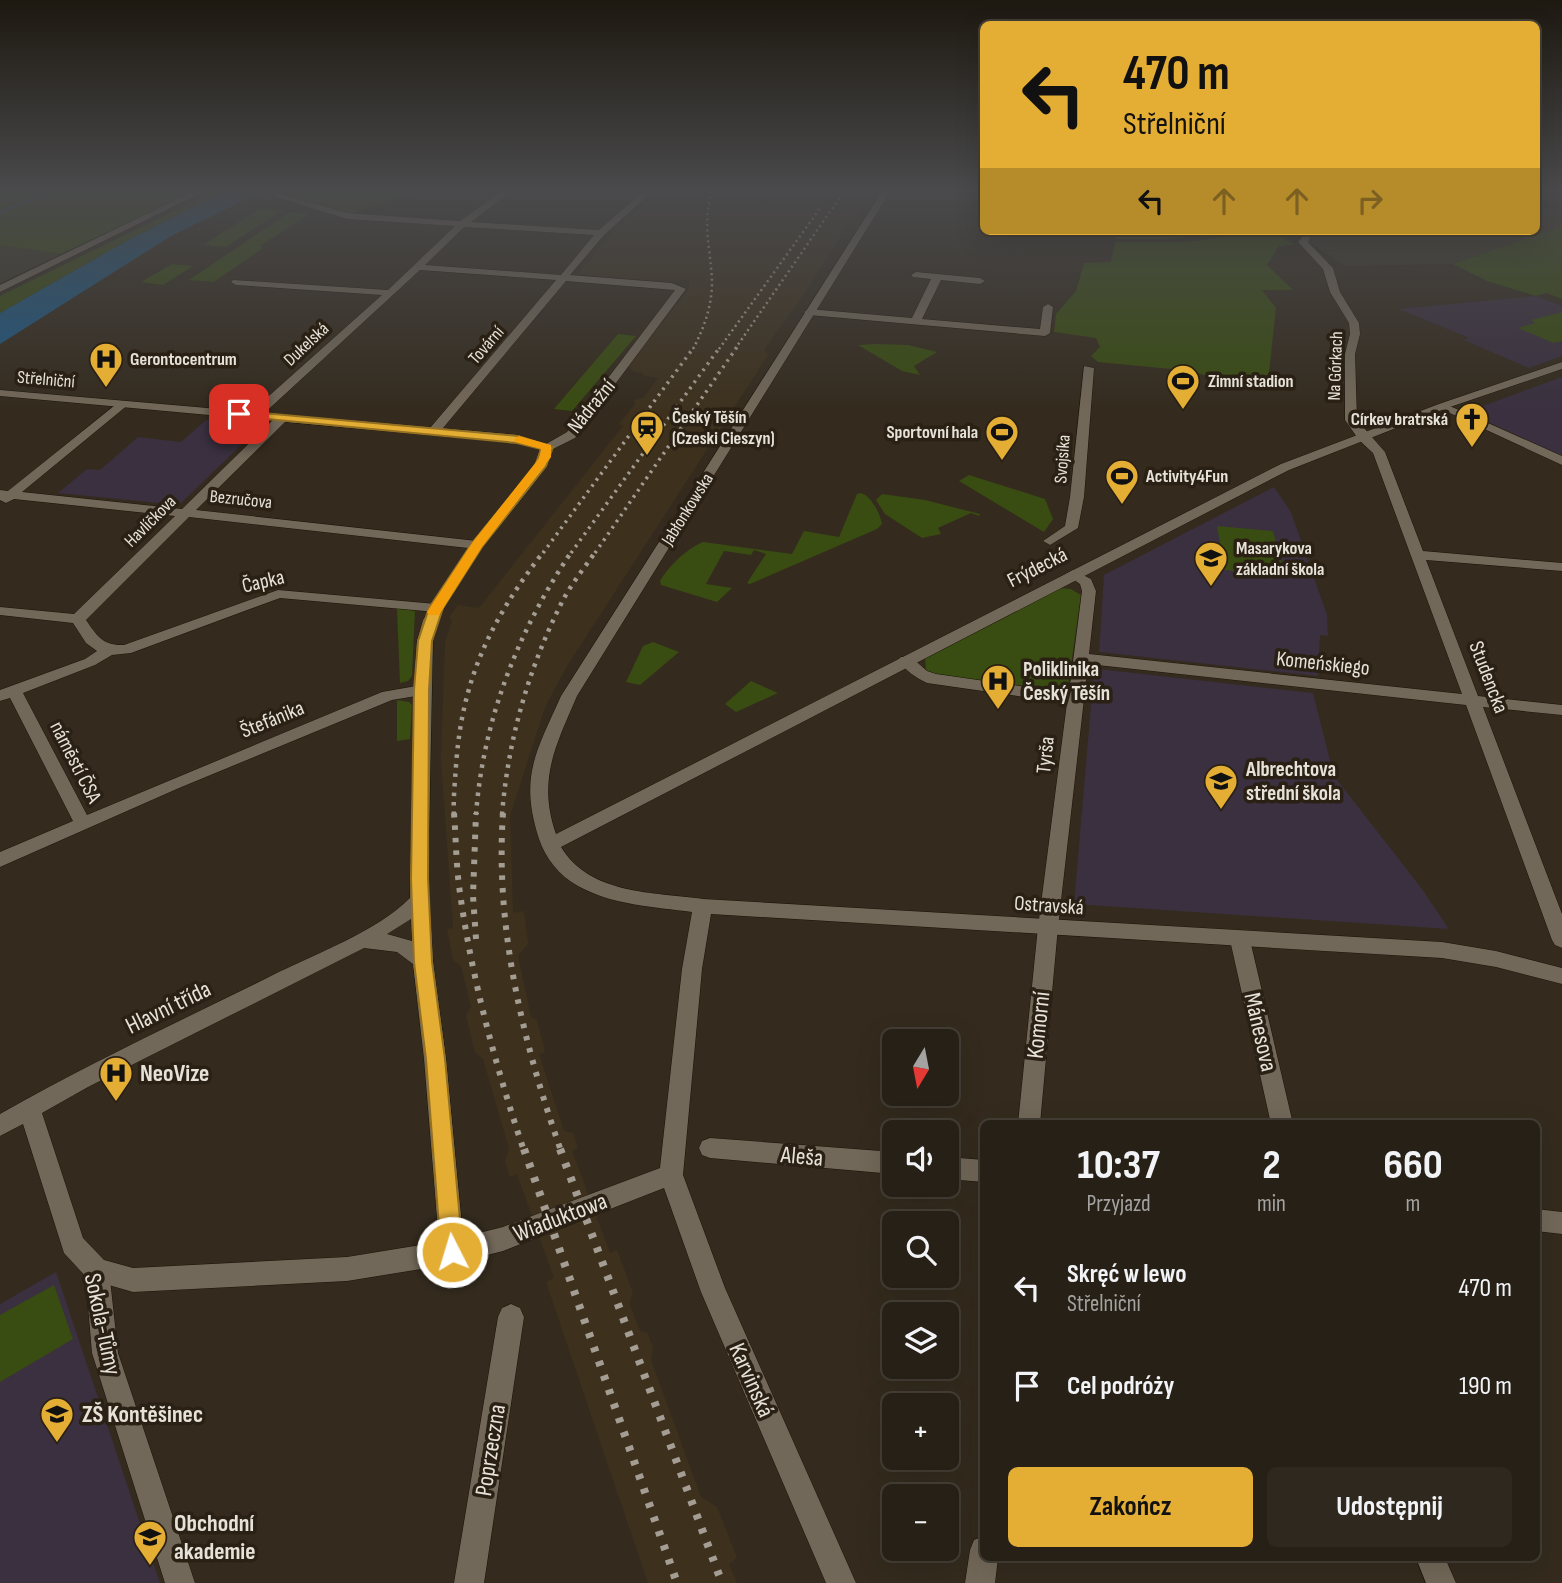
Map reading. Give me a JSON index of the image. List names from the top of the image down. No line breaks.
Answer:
{"streets":{"street":["Dukelská","Tovární","Na Górkach","Střelniční","Nádražní","Svojsíka","Bezručova","Jabłonkowska","Havlíčkova","Frýdecká","Čapka","Komeńskiego","Studencka","Štefánika","Tyrša","náměstí ČSA","Ostravská","Hlavní třída","Komorní","Mánesova","Aleša","Wiaduktowa","Sokola-Tůmy","Karvinská","Poprzeczna"]},"crossings":[["Dukelská","Střelniční"],["Tovární","Střelniční"],["Tovární","Nádražní"],["Na Górkach","Frýdecká"],["Na Górkach","Studencka"],["Střelniční","Nádražní"],["Střelniční","Havlíčkova"],["Nádražní","Bezručova"],["Nádražní","Čapka"],["Nádražní","Štefánika"],["Nádražní","Hlavní třída"],["Nádražní","Wiaduktowa"],["Bezručova","Havlíčkova"],["Jabłonkowska","Frýdecká"],["Jabłonkowska","Ostravská"],["Frýdecká","Studencka"],["Frýdecká","Tyrša"],["Frýdecká","Ostravská"],["Čapka","náměstí ČSA"],["Komeńskiego","Studencka"],["Komeńskiego","Tyrša"],["Štefánika","náměstí ČSA"],["Tyrša","Ostravská"],["Tyrša","Komorní"],["Ostravská","Komorní"],["Ostravská","Mánesova"],["Hlavní třída","Sokola-Tůmy"],["Wiaduktowa","Sokola-Tůmy"],["Wiaduktowa","Karvinská"]],"places":{"hospital":["Gerontocentrum","Poliklinika Český Těšín","NeoVize"],"sports":["Zimní stadion","Sportovní hala","Activity4Fun"],"church":["Církev bratrská"],"station":["Český Těšín (Czeski Cieszyn)"],"school or university":["Masarykova základní škola","Albrechtova střední škola","ZŠ Kontěšinec","Obchodní akademie"]},"north":"bottom","page":{"turn":["470 m","Střelniční"],"map_buttons":["+","−"],"eta":["10:37","Przyjazd","2","min","660","m"],"list":[{"name":"Skręć w lewo","note":"Střelniční","value":"470 m"},{"name":"Cel podróży","value":"190 m"}],"buttons":["Zakończ","Udostępnij"]}}
